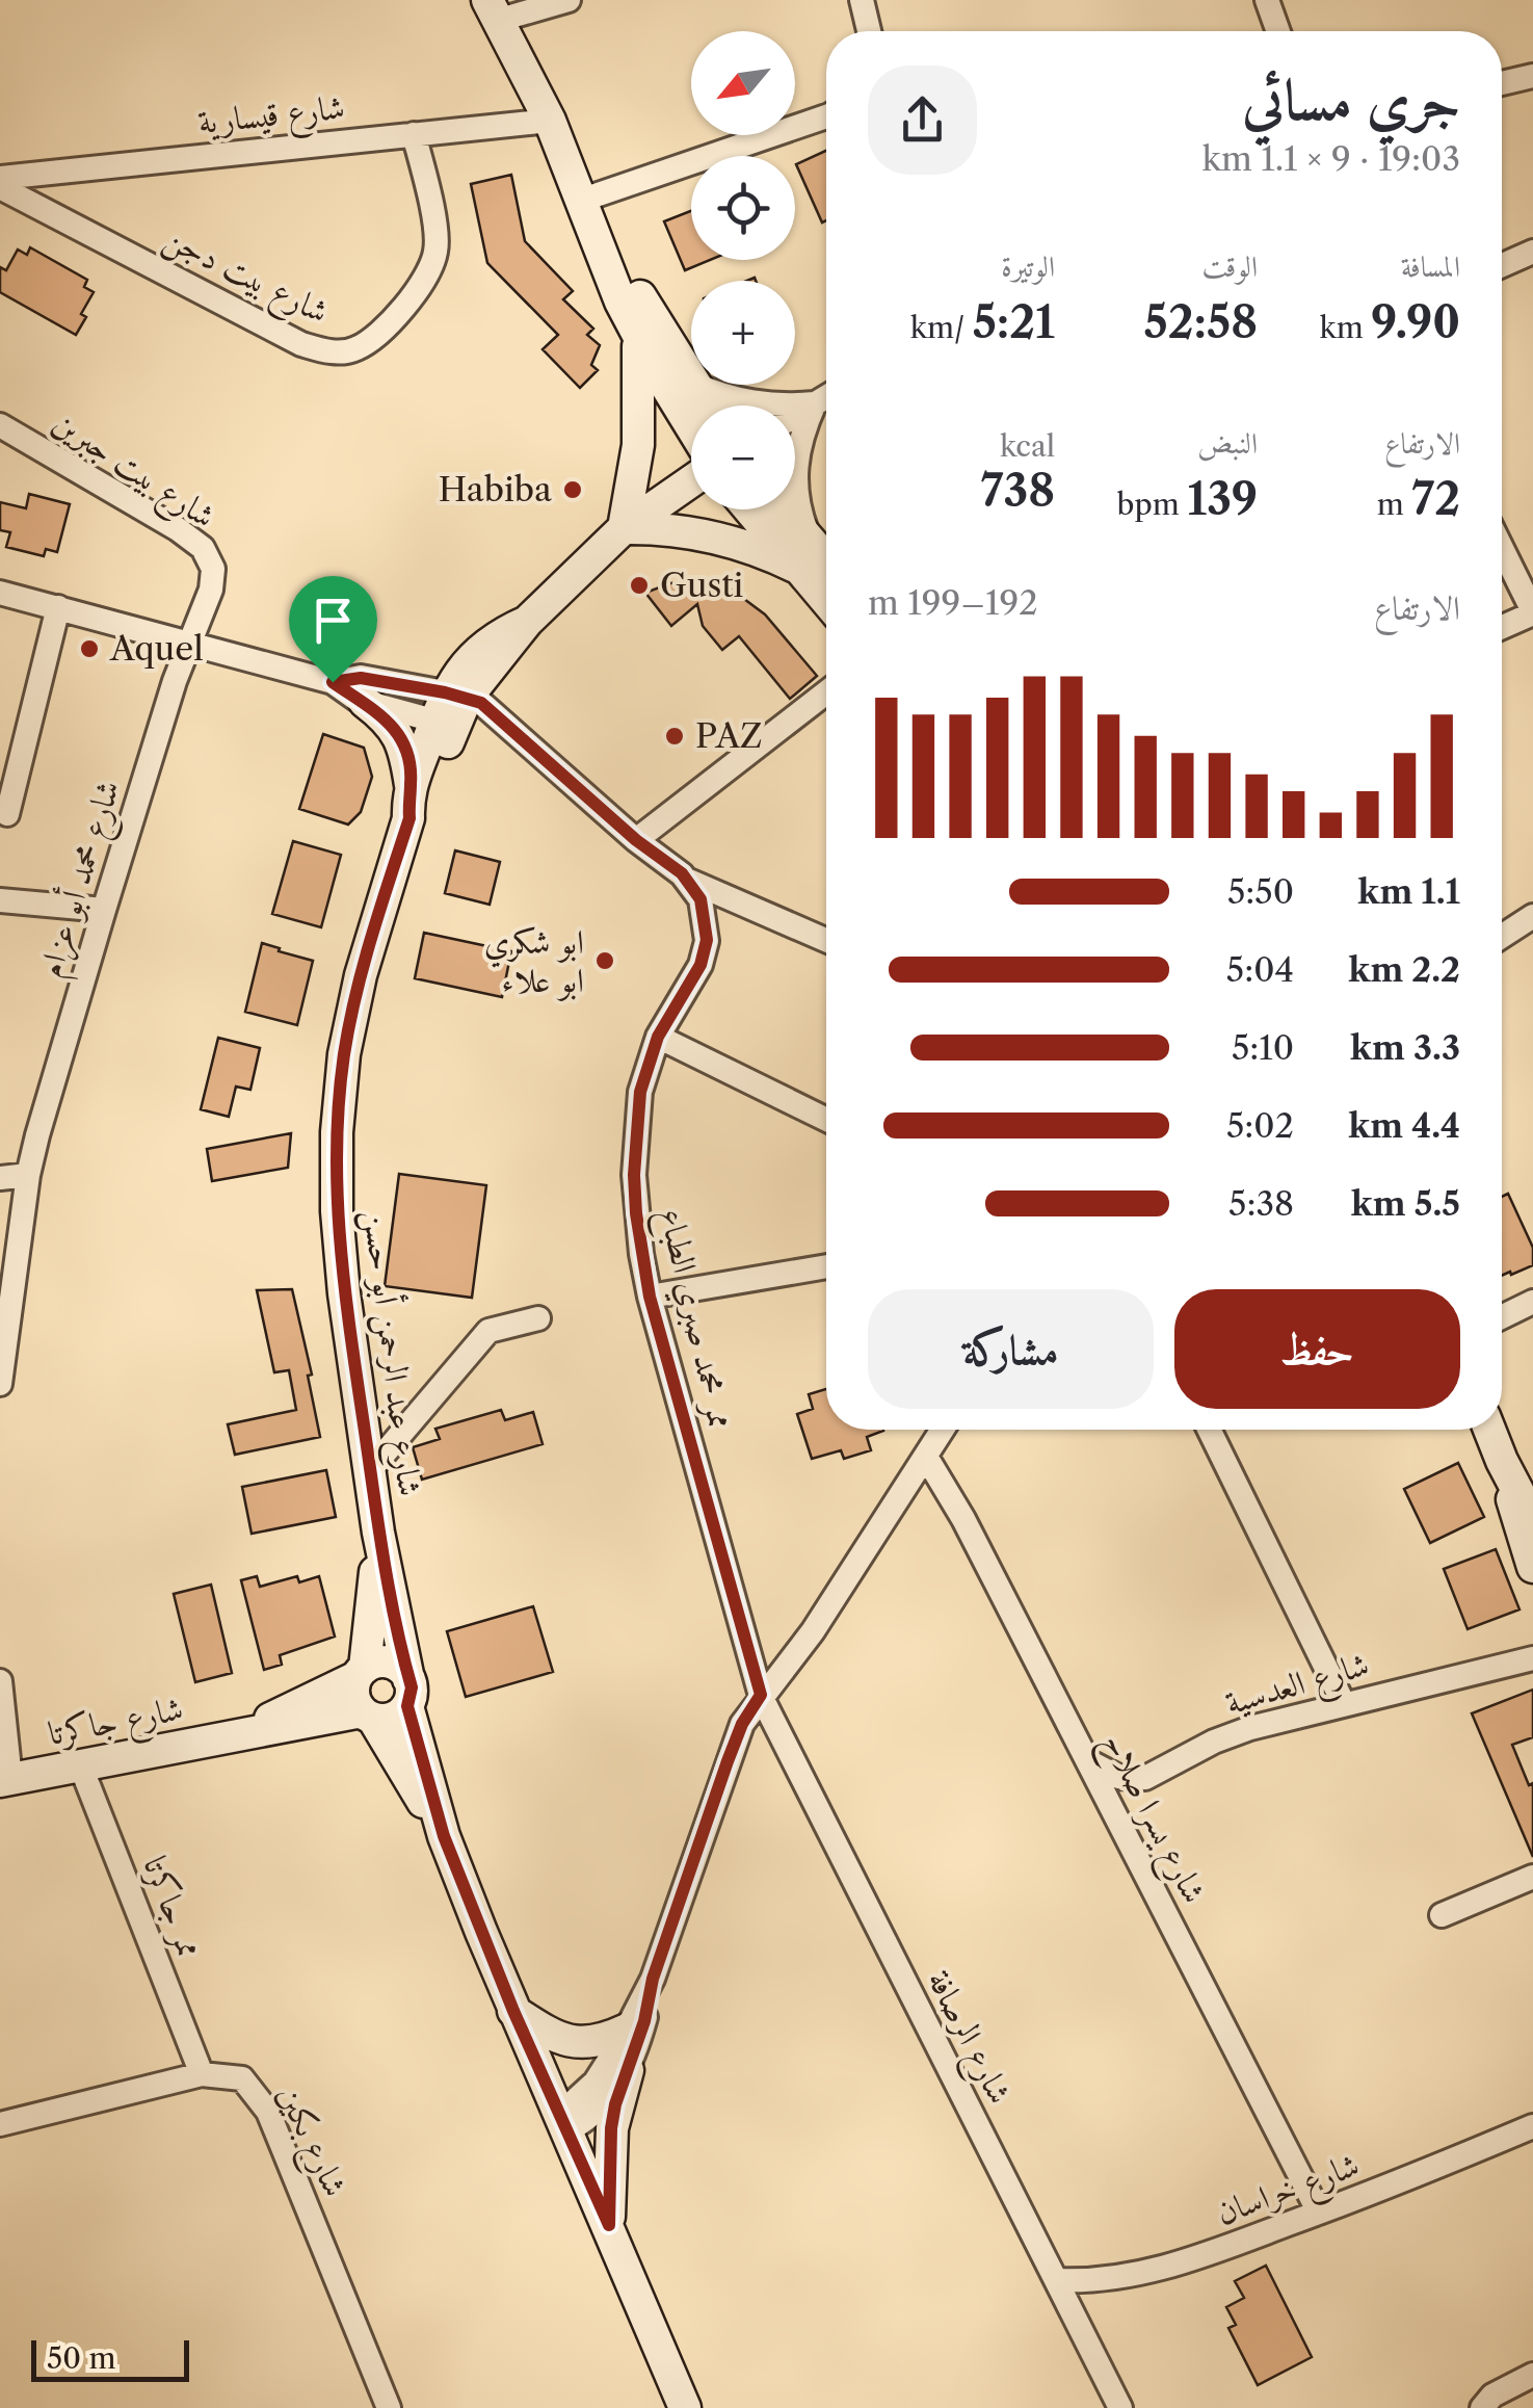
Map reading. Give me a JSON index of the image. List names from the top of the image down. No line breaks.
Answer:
{"streets":{"street":["شارع قيسارية","شارع بيت دجن","شارع بيت جبرين","شارع محمد أبو عزام","ممر محمد صبري الطباع","شارع عبد الرحمن أبو حسن","شارع العدسية","شارع جاكرتا","شارع يسرا صلاح","ممر جاكرتا","شارع الرصافة","شارع بكين","شارع خراسان"]},"crossings":[["شارع قيسارية","شارع بيت دجن"],["شارع بيت جبرين","شارع محمد أبو عزام"],["ممر محمد صبري الطباع","شارع الرصافة"],["شارع عبد الرحمن أبو حسن","شارع جاكرتا"],["شارع العدسية","شارع يسرا صلاح"],["شارع جاكرتا","ممر جاكرتا"],["شارع يسرا صلاح","شارع خراسان"],["ممر جاكرتا","شارع بكين"],["شارع الرصافة","شارع خراسان"]],"places":["Habiba","Gusti","Aquel","PAZ","ابو شكري ابو علاء"],"scale_bar":"50 m","north":"bottom left","page":{"map_buttons":["+","−"],"heading":["جري مسائي","19:03 · 9 × 1.1 km"],"stats":[["المسافة","9.90 km"],["الوقت","52:58"],["الوتيرة","5:21 /km"],["الارتفاع","72 m"],["النبض","139 bpm"],["kcal","738"]],"chart":["الارتفاع","192–199 m"],"list":[{"name":"1.1 km","note":"5:50"},{"name":"2.2 km","note":"5:04"},{"name":"3.3 km","note":"5:10"},{"name":"4.4 km","note":"5:02"},{"name":"5.5 km","note":"5:38"}],"buttons":["حفظ","مشاركة"],"scale":"50 m"}}
